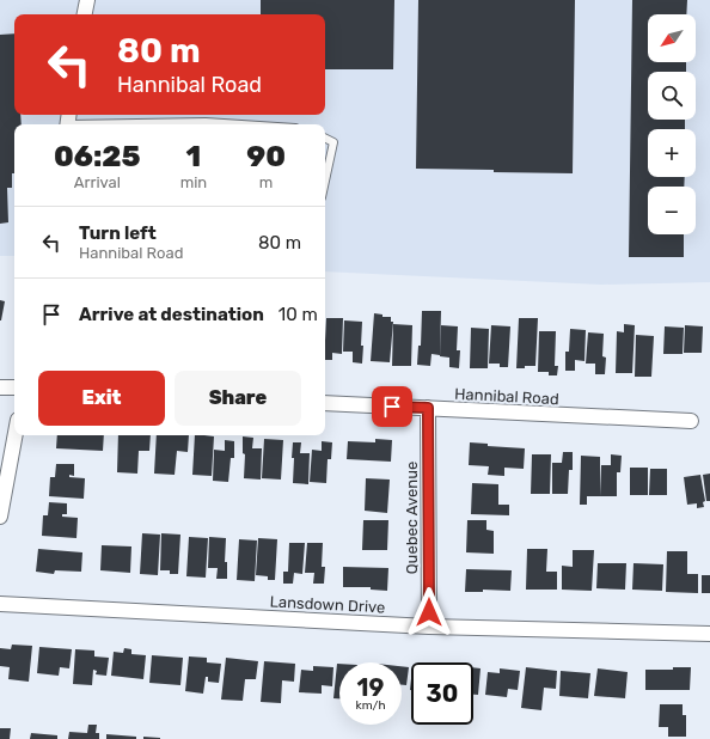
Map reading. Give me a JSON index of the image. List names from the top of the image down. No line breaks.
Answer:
{"streets":{"street":["Hannibal Road","Quebec Avenue","Lansdown Drive"]},"crossings":[["Hannibal Road","Quebec Avenue"],["Quebec Avenue","Lansdown Drive"]],"north":"bottom left","page":{"map_buttons":["+","−"],"turn":["80 m","Hannibal Road"],"eta":["06:25","Arrival","1","min","90","m"],"list":[{"name":"Turn left","note":"Hannibal Road","value":"80 m"},{"name":"Arrive at destination","value":"10 m"}],"buttons":["Exit","Share"],"speed":"19 km/h","limit":"30"}}
